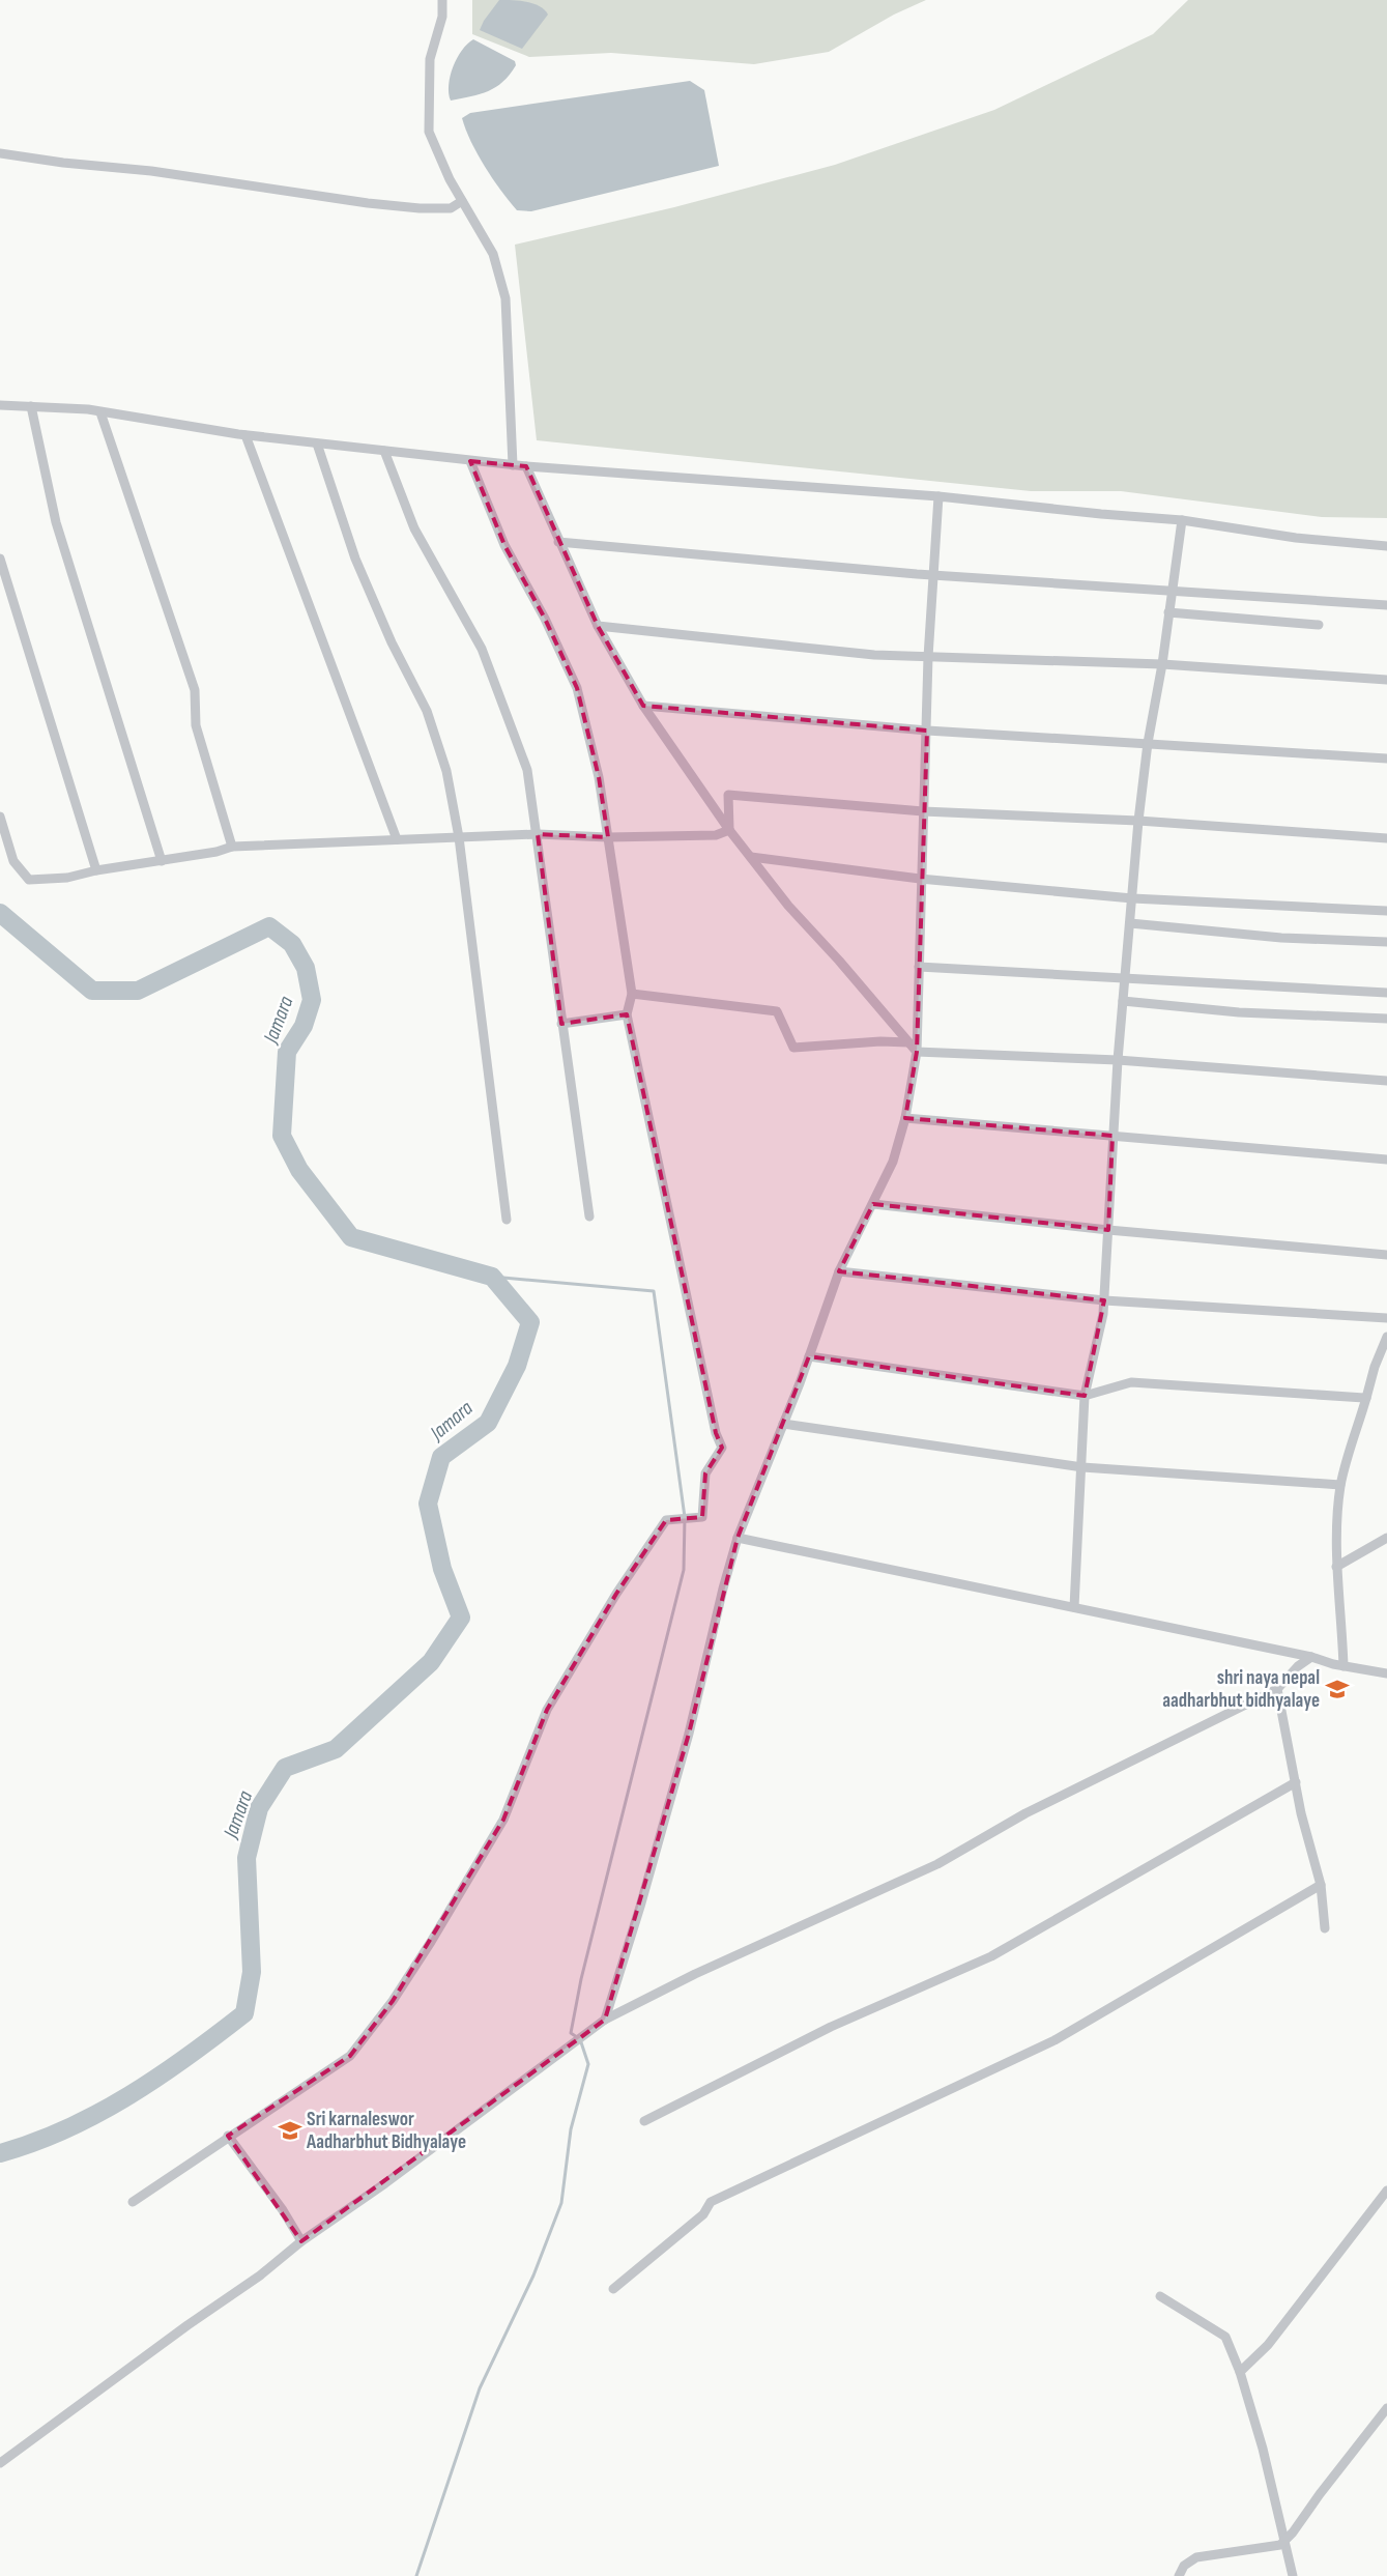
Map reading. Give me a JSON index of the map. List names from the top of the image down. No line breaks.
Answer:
{"water":["Jamara"],"places":{"school or university":["shri naya nepal aadharbhut bidhyalaye","Sri karnaleswor Aadharbhut Bidhyalaye"]}}
